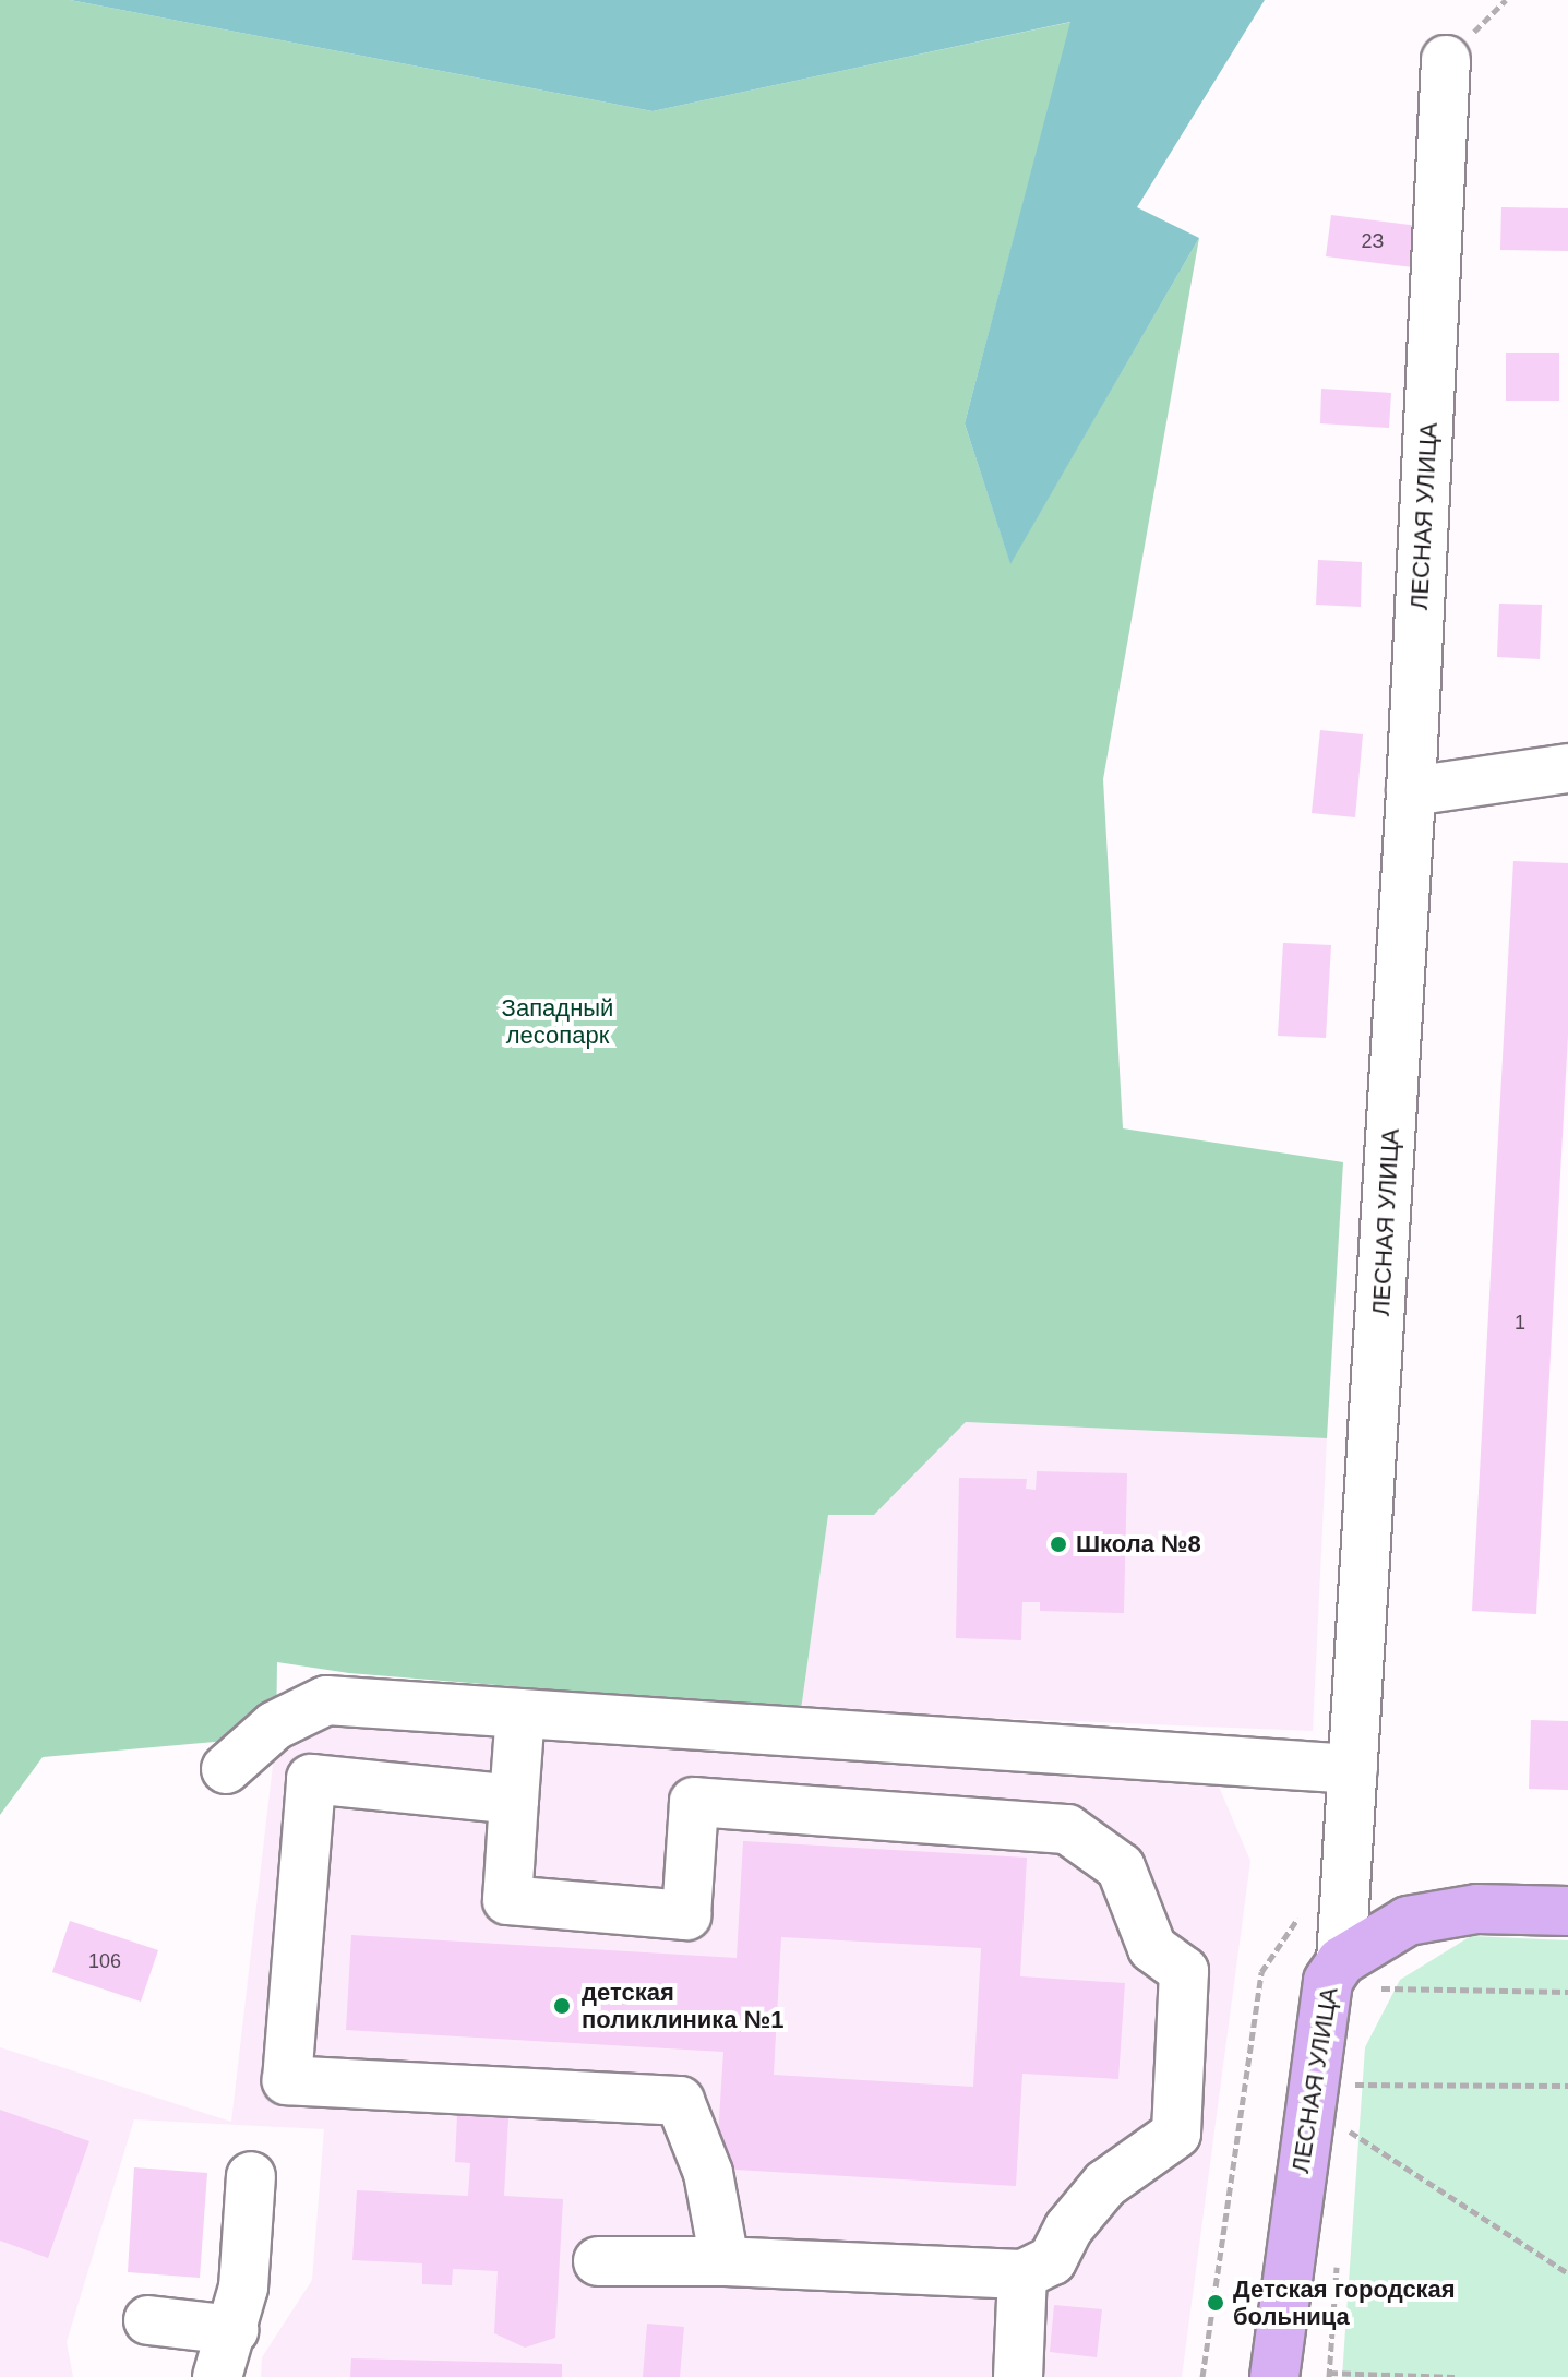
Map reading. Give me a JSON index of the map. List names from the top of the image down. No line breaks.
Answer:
{"streets":{"main road":["ЛЕСНАЯ УЛИЦА"]},"parks":["Западный лесопарк"],"places":["Школа №8","детская поликлиника №1","Детская городская больница"],"house_numbers":["2З","1","106"]}
